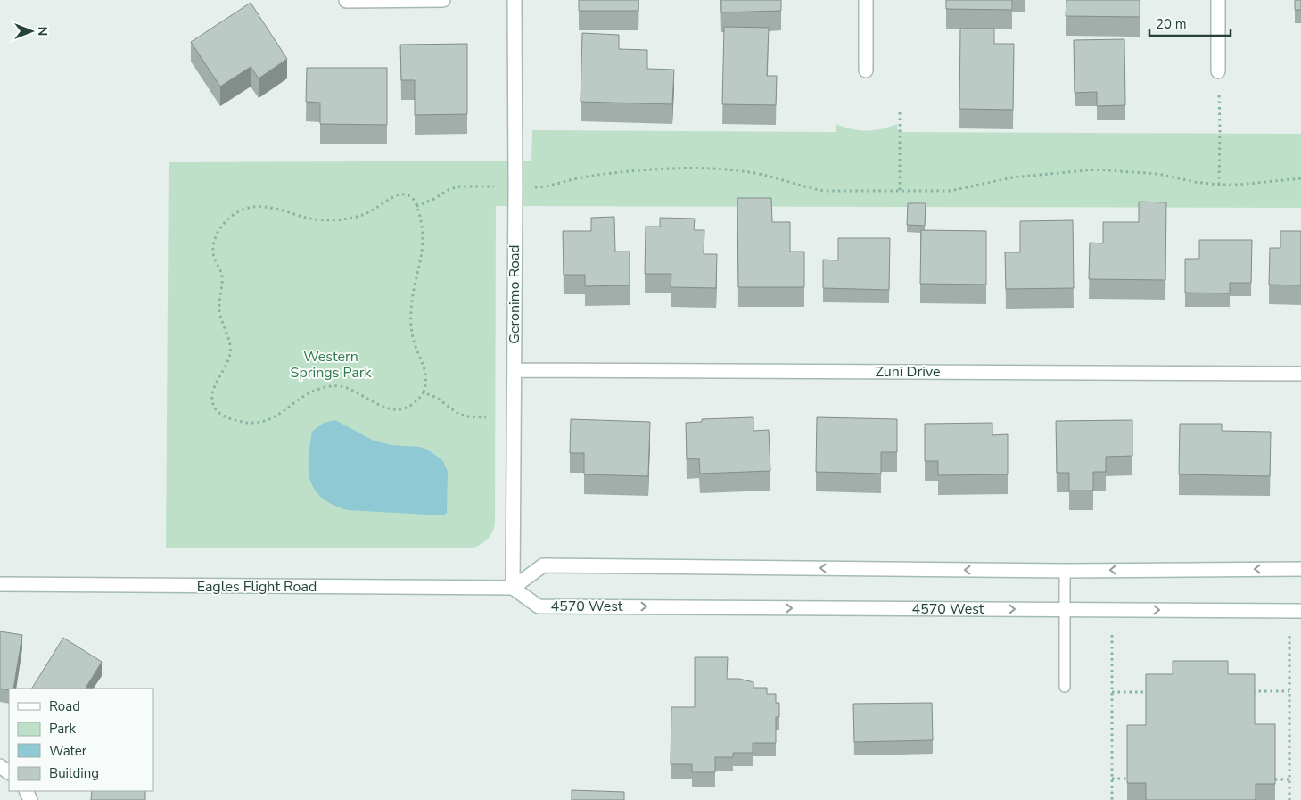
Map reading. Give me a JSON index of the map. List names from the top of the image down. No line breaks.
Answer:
{"streets":{"main road":["Geronimo Road","Zuni Drive","Eagles Flight Road","4570 West"]},"crossings":[["Geronimo Road","Zuni Drive"],["Geronimo Road","Eagles Flight Road"],["Geronimo Road","4570 West"],["Eagles Flight Road","4570 West"]],"parks":["Western Springs Park"],"legend":["Road","Park","Water","Building"],"scale_bar":"20 m","north":"right"}
